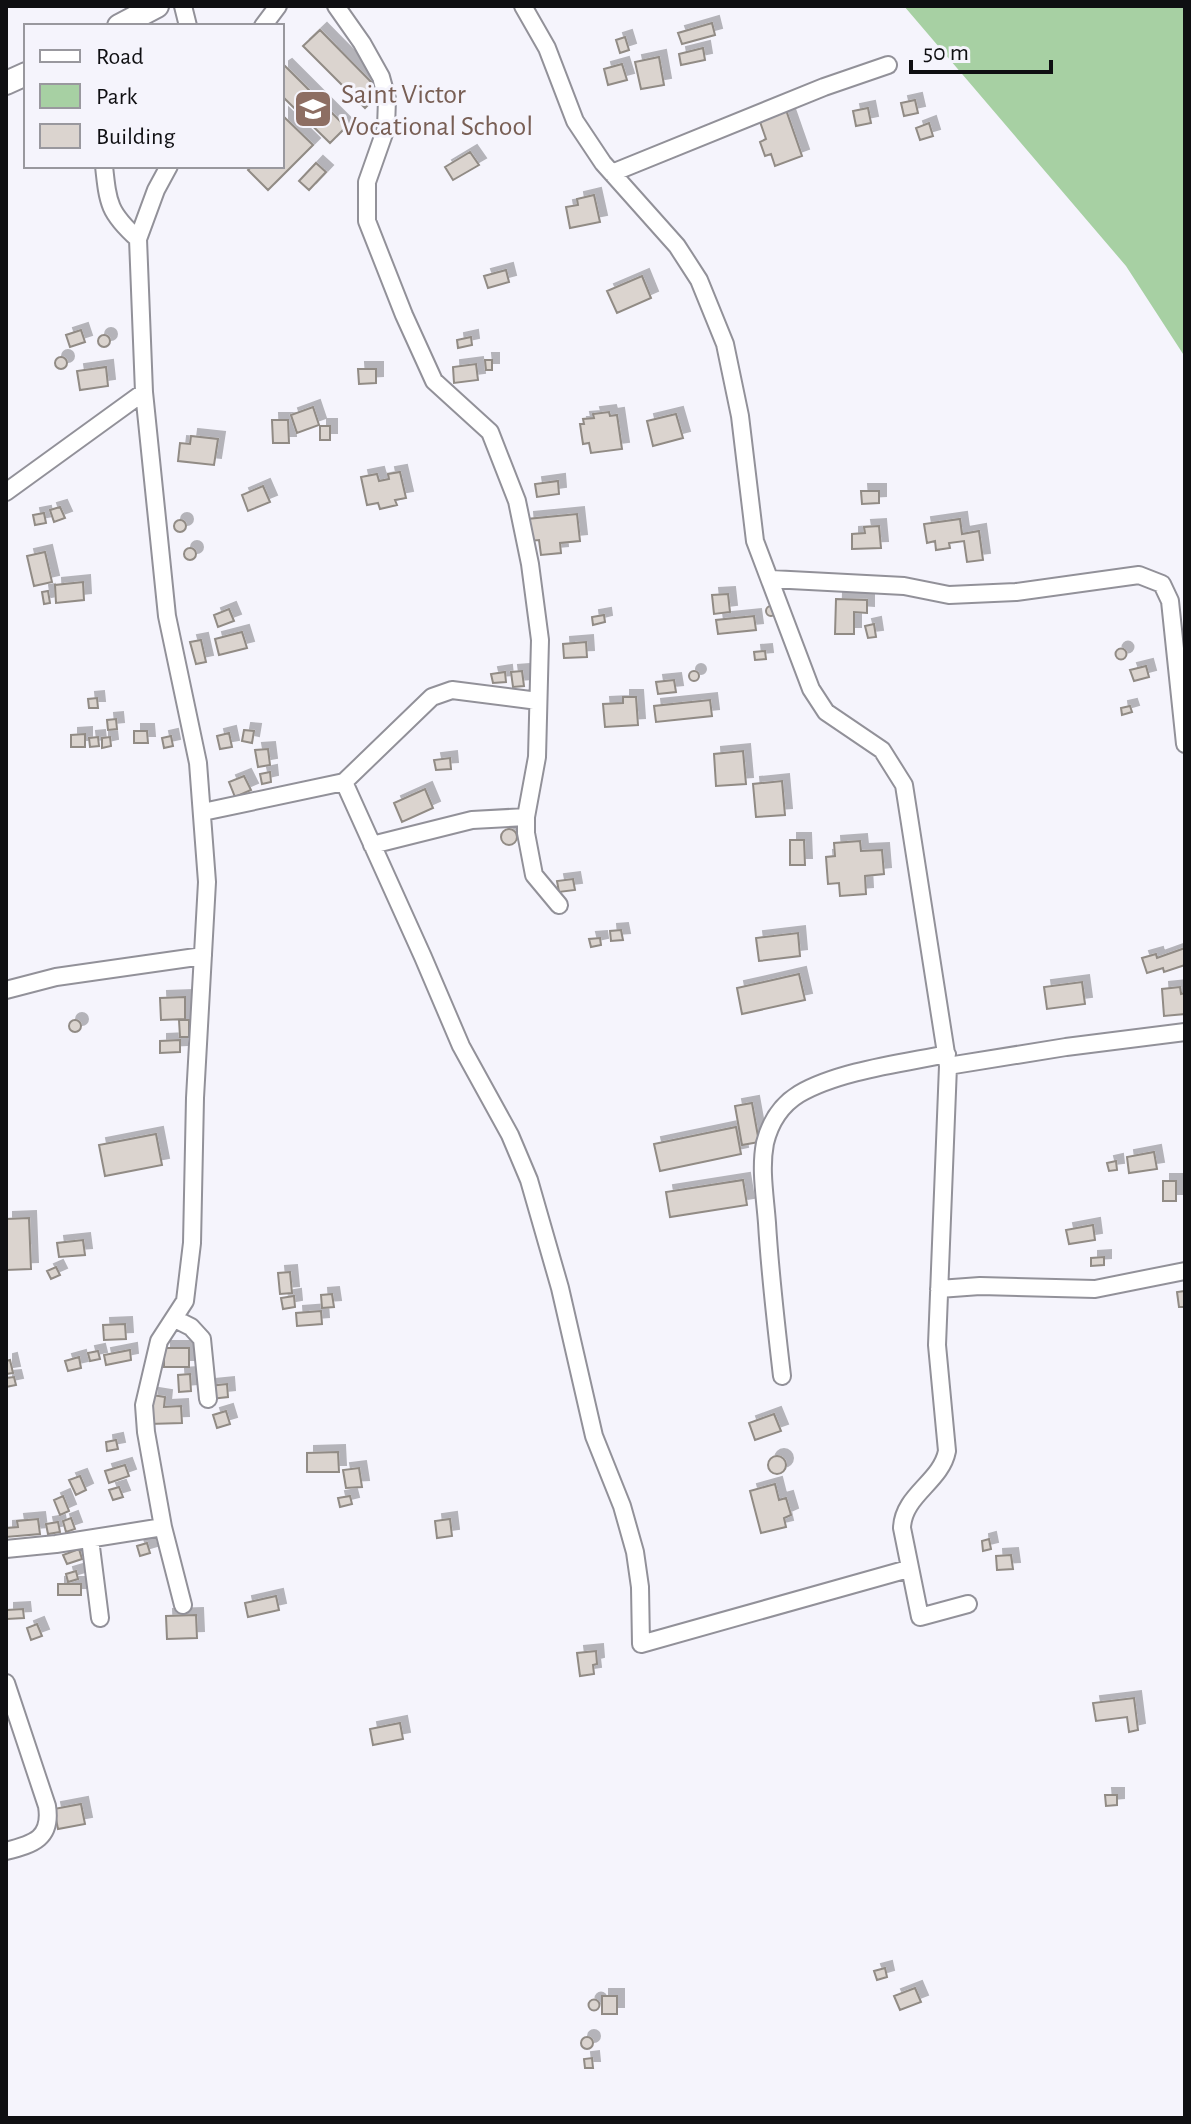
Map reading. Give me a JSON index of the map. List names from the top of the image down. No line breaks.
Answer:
{"places":{"school or university":["Saint Victor Vocational School"]},"legend":["Road","Park","Building"],"scale_bar":"50 m"}
